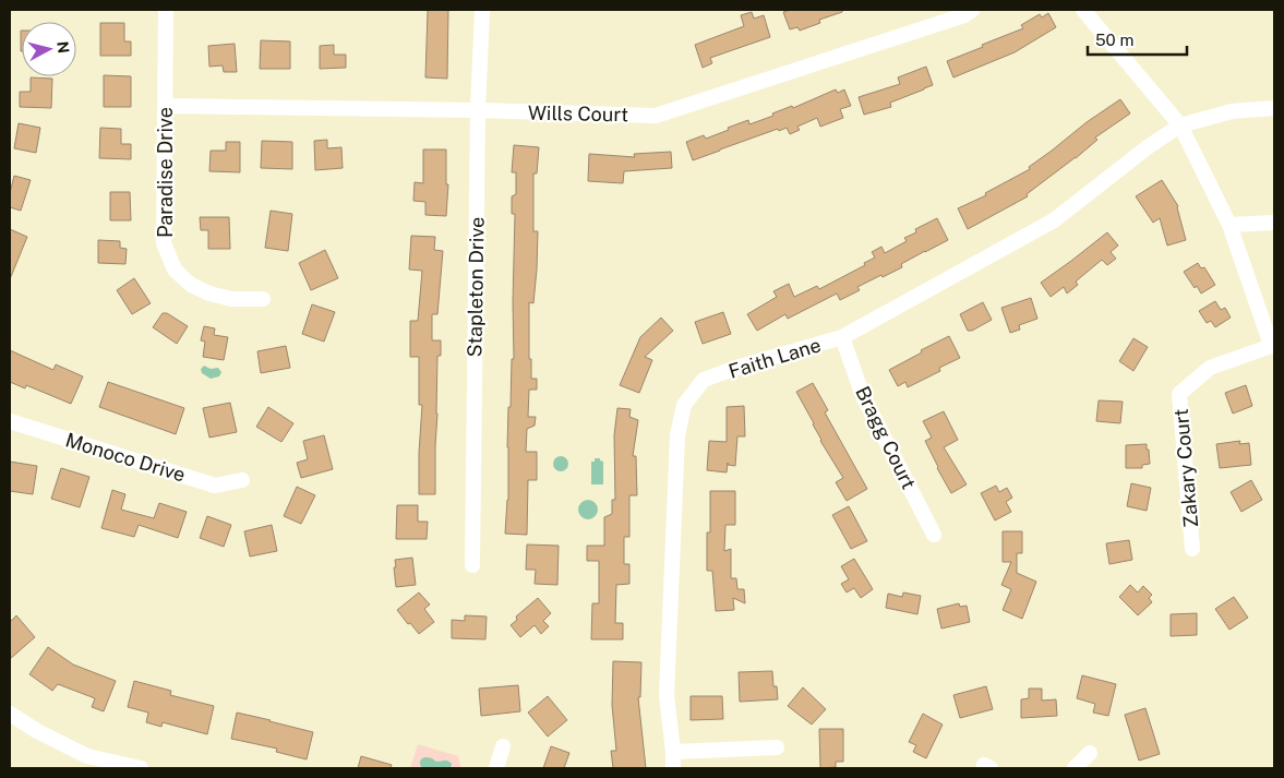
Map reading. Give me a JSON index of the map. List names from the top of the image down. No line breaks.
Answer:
{"streets":{"street":["Wills Court","Paradise Drive","Stapleton Drive","Faith Lane","Bragg Court","Monoco Drive","Zakary Court"]},"crossings":[["Wills Court","Paradise Drive"],["Wills Court","Stapleton Drive"],["Faith Lane","Bragg Court"]],"scale_bar":"50 m","north":"right"}
